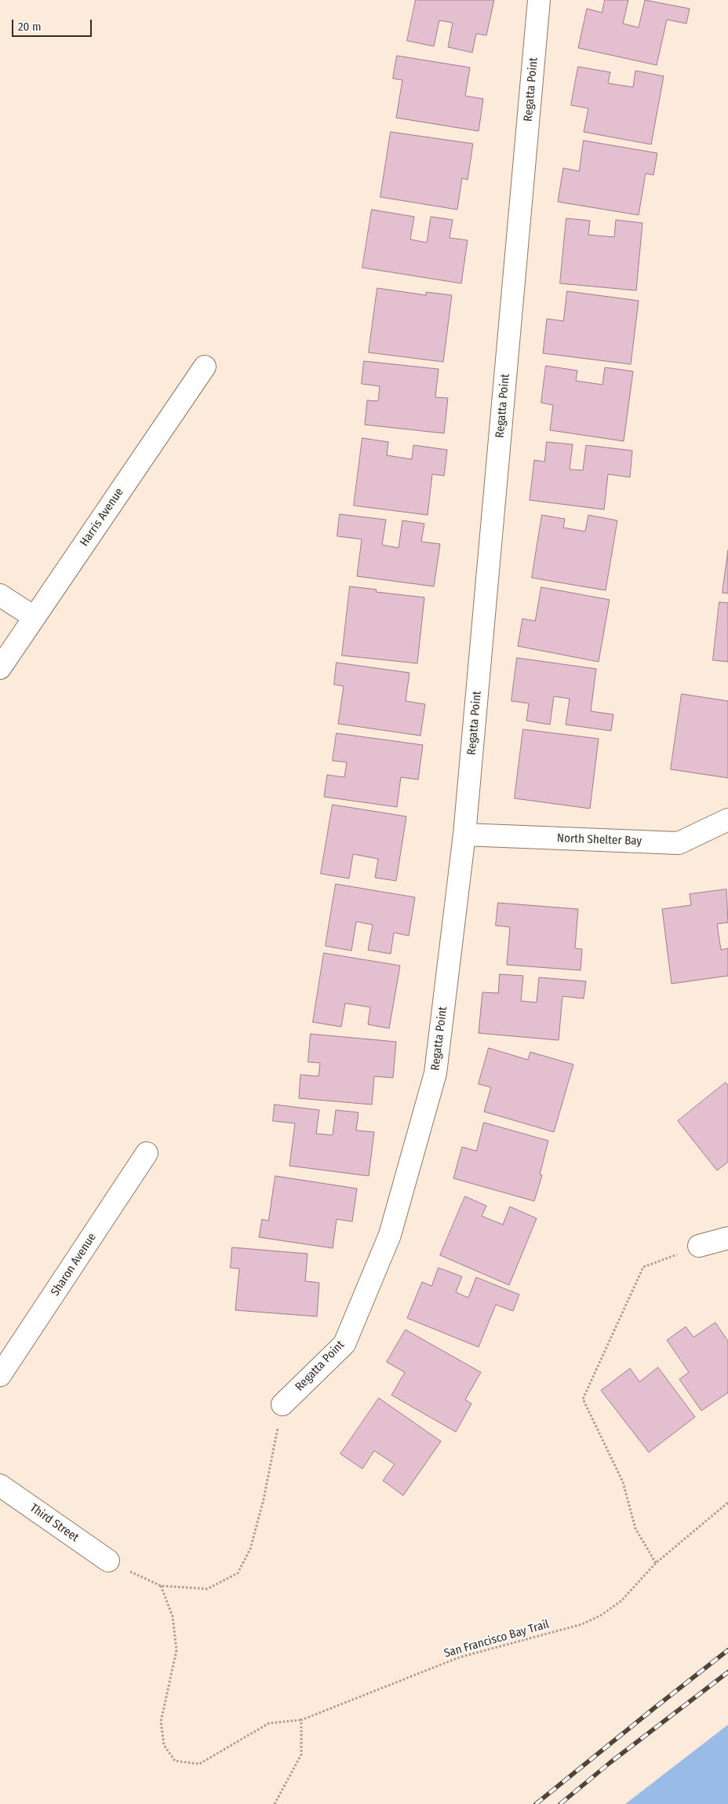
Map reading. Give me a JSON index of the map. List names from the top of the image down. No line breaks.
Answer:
{"streets":{"street":["Regatta Point","Harris Avenue","North Shelter Bay","Sharon Avenue","Third Street"],"path":["San Francisco Bay Trail"]},"crossings":[["Regatta Point","North Shelter Bay"]],"scale_bar":"20 m"}
